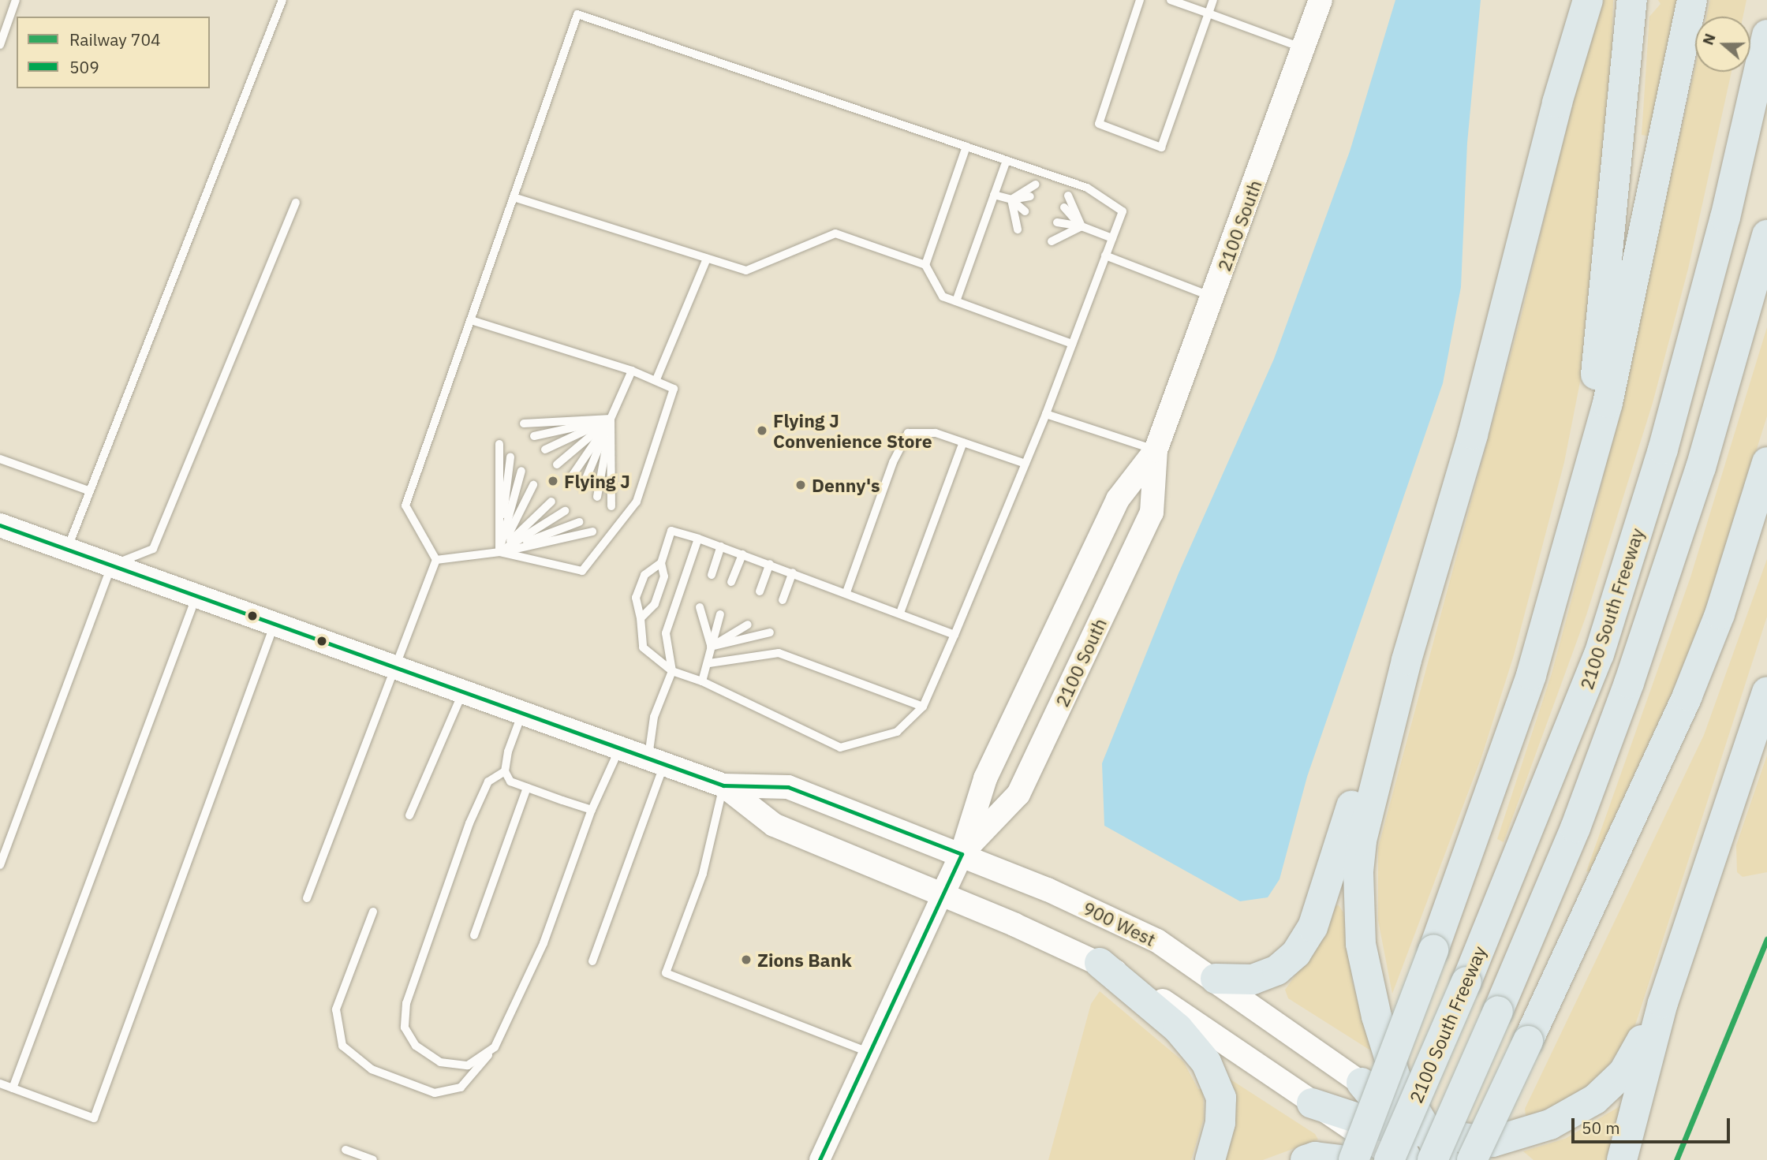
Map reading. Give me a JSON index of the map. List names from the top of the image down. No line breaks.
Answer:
{"streets":{"highway":["2100 South Freeway"],"main road":["2100 South","900 West"]},"crossings":[["2100 South","900 West"]],"places":["Flying J Convenience Store","Flying J","Denny's","Zions Bank"],"lines":["transit line 509","rail line 704"],"legend":["Railway 704","509"],"scale_bar":"50 m","north":"left"}
